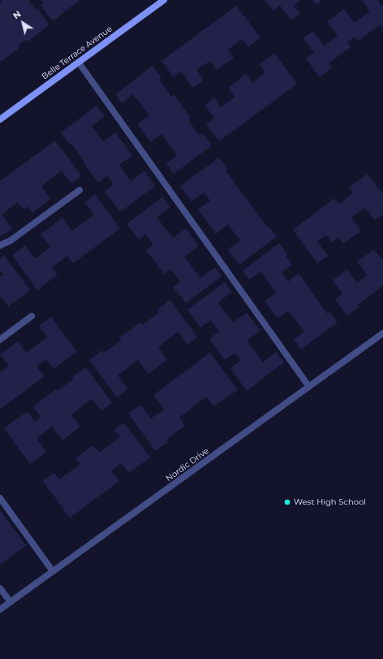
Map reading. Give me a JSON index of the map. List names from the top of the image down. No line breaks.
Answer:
{"streets":{"street":["Belle Terrace Avenue","Nordic Drive"]},"places":["West High School"],"north":"top left"}
